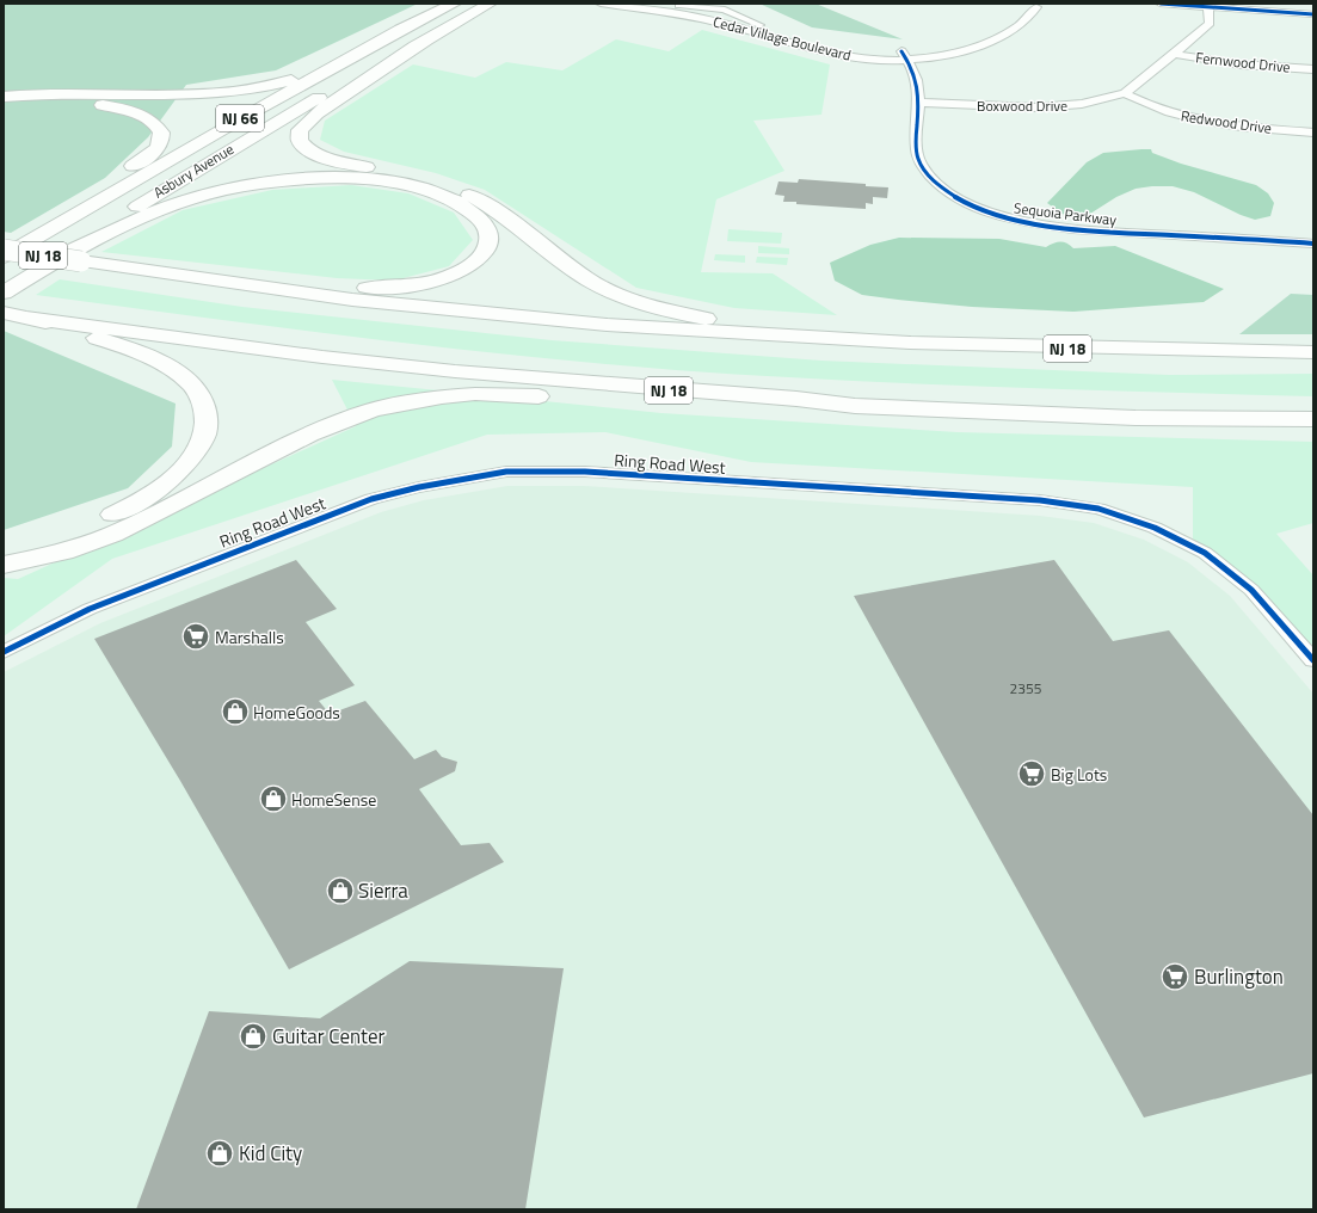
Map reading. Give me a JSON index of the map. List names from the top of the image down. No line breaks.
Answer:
{"streets":{"highway":["NJ 66","Asbury Avenue","NJ 18"],"street":["Cedar Village Boulevard","Fernwood Drive","Boxwood Drive","Redwood Drive","Sequoia Parkway","Ring Road West"]},"crossings":[["Cedar Village Boulevard","Sequoia Parkway"],["Boxwood Drive","Redwood Drive"],["Boxwood Drive","Sequoia Parkway"],["Asbury Avenue","NJ 18"]],"places":{"supermarket":["Marshalls","Big Lots","Burlington"],"shop":["HomeGoods","HomeSense","Sierra","Guitar Center","Kid City"]},"house_numbers":["2355"]}
